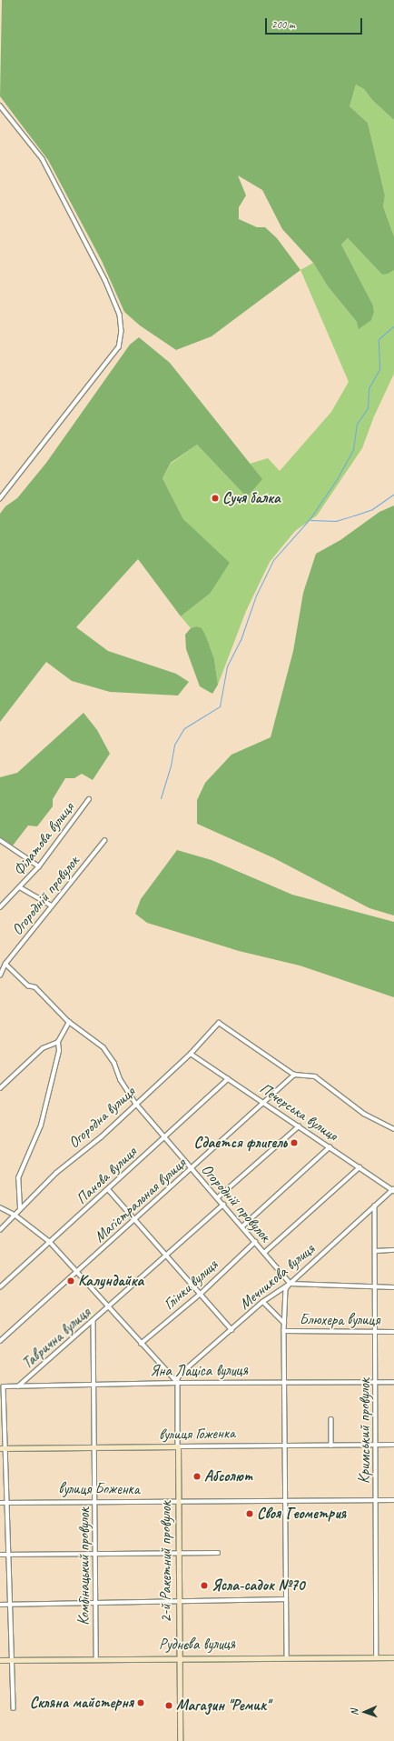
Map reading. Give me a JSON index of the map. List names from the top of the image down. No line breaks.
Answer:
{"streets":{"street":["Філатова вулиця","Огородній провулок","Печерська вулиця","Огородна вулиця","Панова вулиця","Магістральная вулиця","Мечникова вулиця","Глінки вулиця","Блюхера вулиця","Таврична вулиця","Яна Лаціса вулиця","Кримський провулок","вулиця Гоженка","вулиця Боженка","2-й Ракетний провулок","Комбінацький провулок","Руднєва вулиця"]},"crossings":[["Огородній провулок","Огородна вулиця"],["Огородній провулок","Панова вулиця"],["Огородній провулок","Магістральная вулиця"],["Огородній провулок","Мечникова вулиця"],["Огородній провулок","Глінки вулиця"],["Огородній провулок","Таврична вулиця"],["Печерська вулиця","Огородна вулиця"],["Печерська вулиця","Панова вулиця"],["Печерська вулиця","Магістральная вулиця"],["Печерська вулиця","Мечникова вулиця"],["Огородна вулиця","Магістральная вулиця"],["Мечникова вулиця","Яна Лаціса вулиця"],["Мечникова вулиця","Кримський провулок"],["Мечникова вулиця","2-й Ракетний провулок"],["Блюхера вулиця","Кримський провулок"],["Таврична вулиця","Яна Лаціса вулиця"],["Таврична вулиця","Комбінацький провулок"],["Яна Лаціса вулиця","Кримський провулок"],["Яна Лаціса вулиця","2-й Ракетний провулок"],["Яна Лаціса вулиця","Комбінацький провулок"],["Кримський провулок","вулиця Гоженка"],["Кримський провулок","вулиця Боженка"],["Кримський провулок","Руднєва вулиця"],["вулиця Гоженка","2-й Ракетний провулок"],["вулиця Гоженка","Комбінацький провулок"],["вулиця Боженка","2-й Ракетний провулок"],["вулиця Боженка","Комбінацький провулок"],["2-й Ракетний провулок","Руднєва вулиця"],["Комбінацький провулок","Руднєва вулиця"]],"places":["Сучя балка","Сдается флигель","Калундайка","Абсолют","Своя Геометрия","Ясла-садок №70","Скляна майстерня","Магазин \"Ремик\""],"scale_bar":"200 m","north":"left"}
